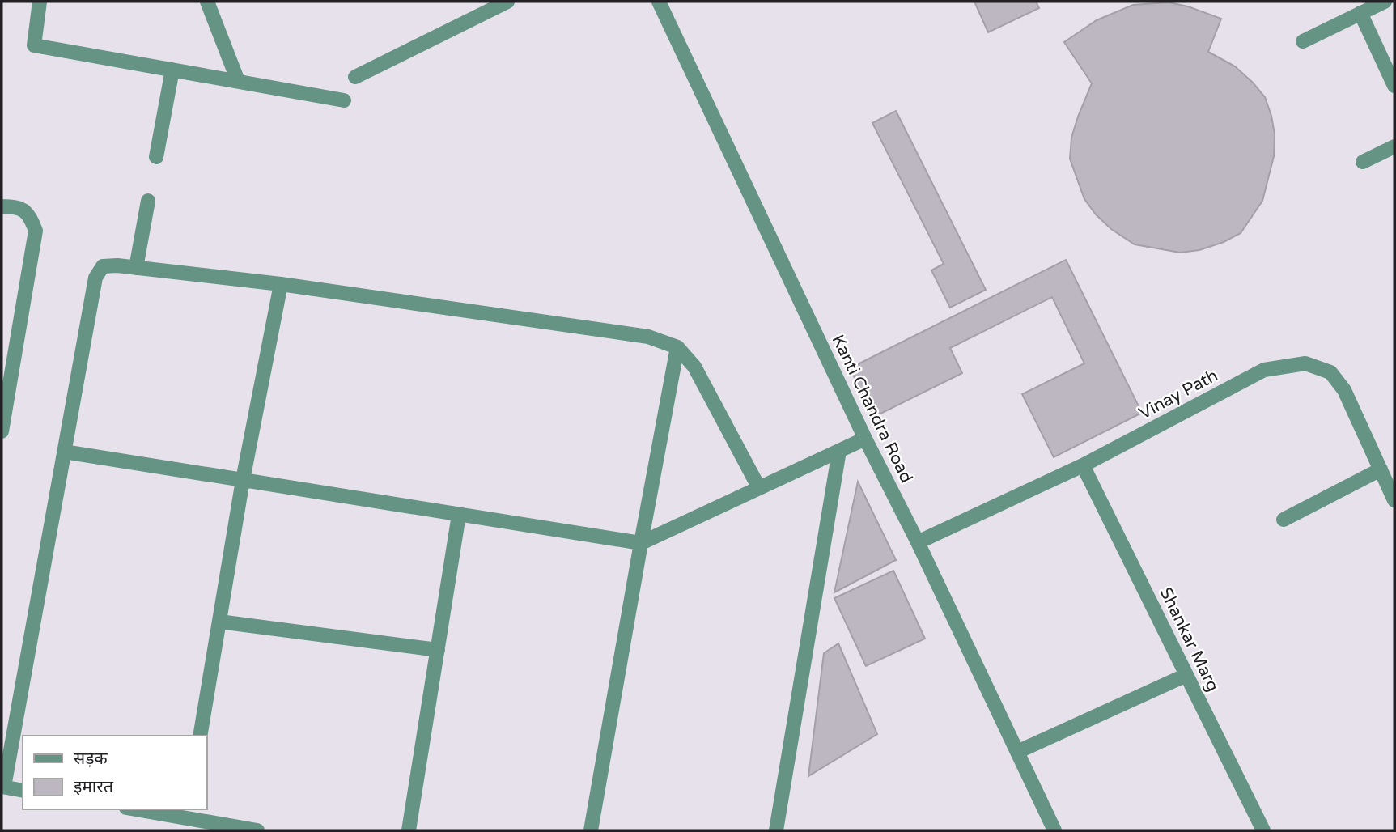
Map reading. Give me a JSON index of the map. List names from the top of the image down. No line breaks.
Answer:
{"streets":{"street":["Vinay Path","Kanti Chandra Road","Shankar Marg"]},"crossings":[["Vinay Path","Kanti Chandra Road"],["Vinay Path","Shankar Marg"]],"legend":["सड़क","इमारत"]}
